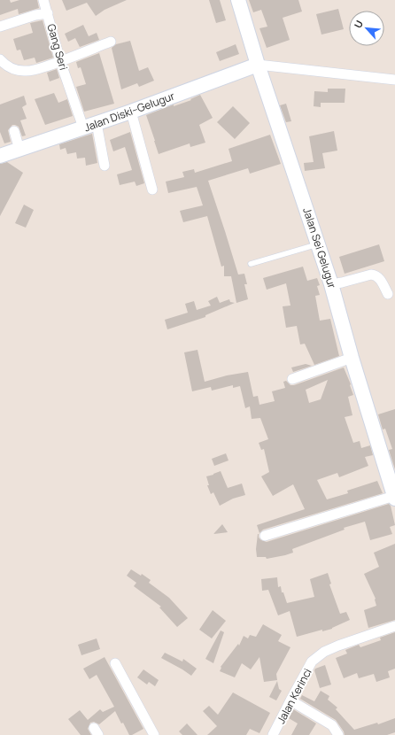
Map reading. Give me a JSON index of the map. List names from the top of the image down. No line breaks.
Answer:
{"streets":{"main road":["Jalan Diski–Gelugur","Jalan Sei Gelugur"],"street":["Gang Seri","Jalan Kerinci"]},"crossings":[["Gang Seri","Jalan Diski–Gelugur"],["Jalan Diski–Gelugur","Jalan Sei Gelugur"]],"north":"top left"}
